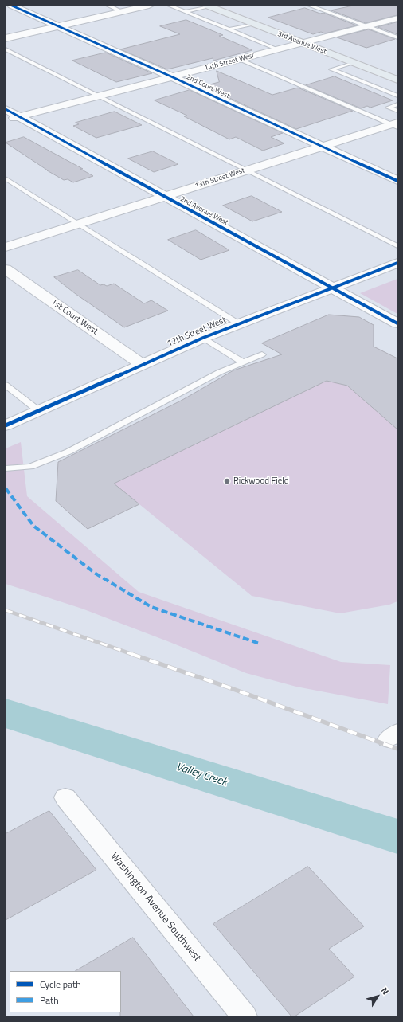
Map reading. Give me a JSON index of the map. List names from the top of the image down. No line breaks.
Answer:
{"streets":{"main road":["3rd Avenue West"],"street":["14th Street West","2nd Court West","13th Street West","2nd Avenue West","1st Court West","12th Street West","Washington Avenue Southwest"]},"crossings":[["3rd Avenue West","14th Street West"],["14th Street West","2nd Court West"],["14th Street West","2nd Avenue West"],["2nd Court West","13th Street West"],["13th Street West","2nd Avenue West"],["2nd Avenue West","12th Street West"],["1st Court West","12th Street West"]],"water":["Valley Creek"],"places":["Rickwood Field"],"legend":["Cycle path","Path"],"north":"top right"}
